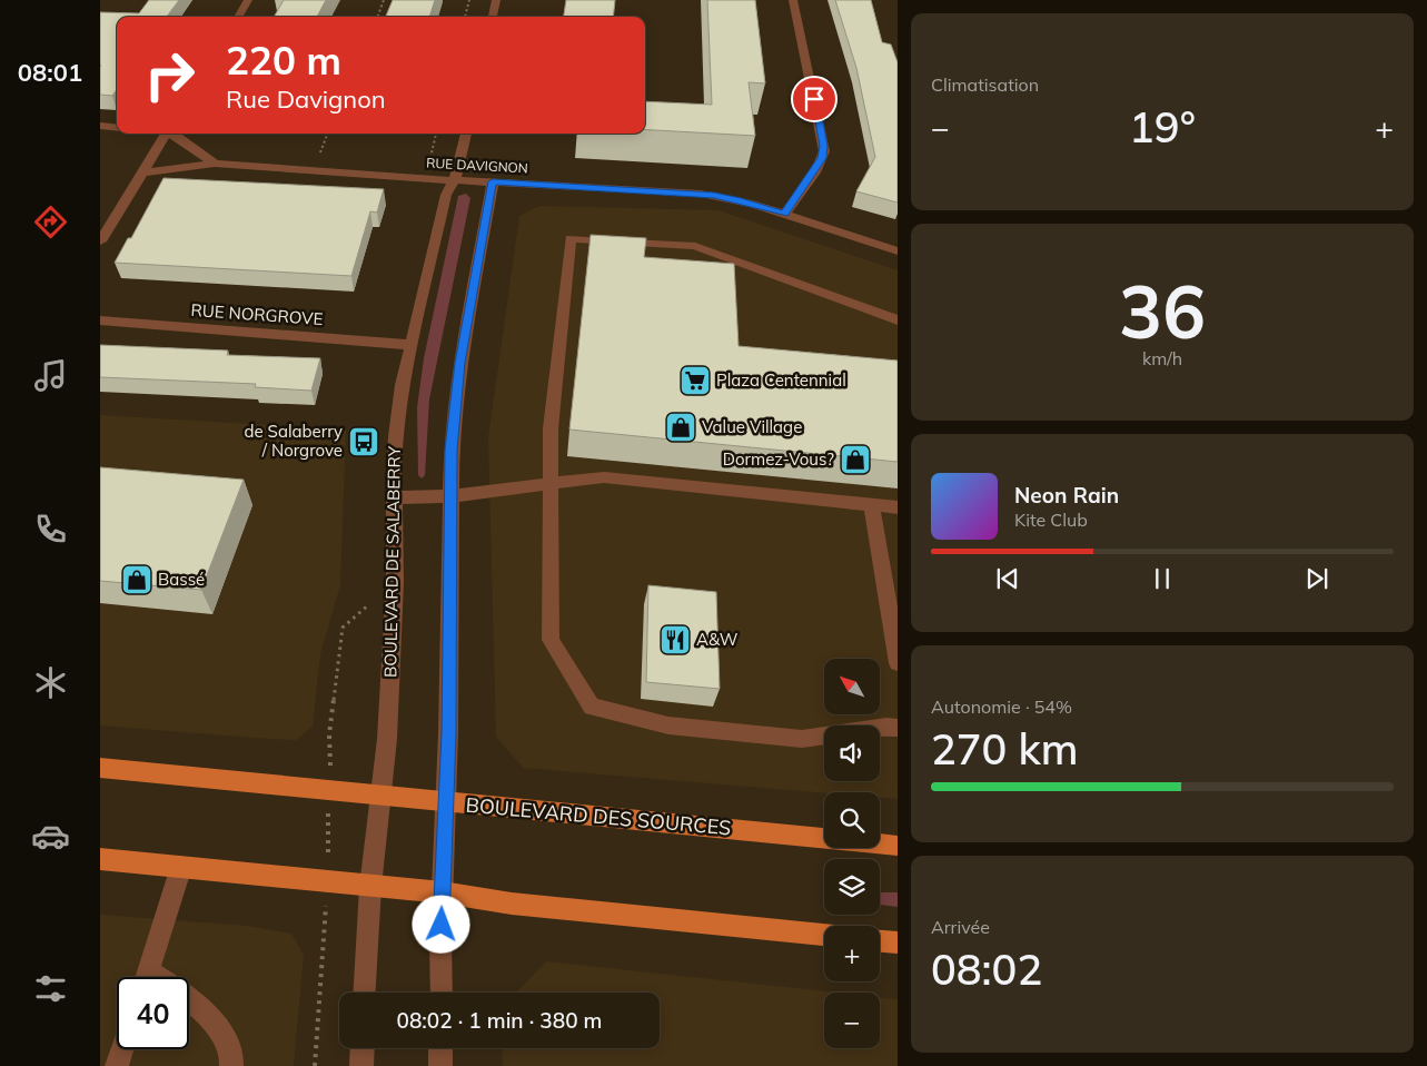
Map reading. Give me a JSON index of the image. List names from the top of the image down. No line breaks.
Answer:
{"streets":{"main road":["BOULEVARD DES SOURCES"],"street":["RUE DAVIGNON","RUE NORGROVE","BOULEVARD DE SALABERRY"]},"crossings":[["RUE DAVIGNON","BOULEVARD DE SALABERRY"],["RUE NORGROVE","BOULEVARD DE SALABERRY"],["BOULEVARD DE SALABERRY","BOULEVARD DES SOURCES"]],"places":{"supermarket":["Plaza Centennial"],"shop":["Value Village","Dormez-Vous?","Bassé"],"bus stop":["de Salaberry / Norgrove"],"restaurant":["A&W"]},"north":"top left","page":{"tabs":"08:01","tile":["Climatisation",["36","km/h"],["Autonomie · 54%","270 km"],["Arrivée","08:02"]],"turn":["220 m","Rue Davignon"],"heat":["−","19°","+"],"song":["Neon Rain","Kite Club"],"map_buttons":["+","−"],"limit":"40","trip":"08:02 · 1 min · 380 m"}}
